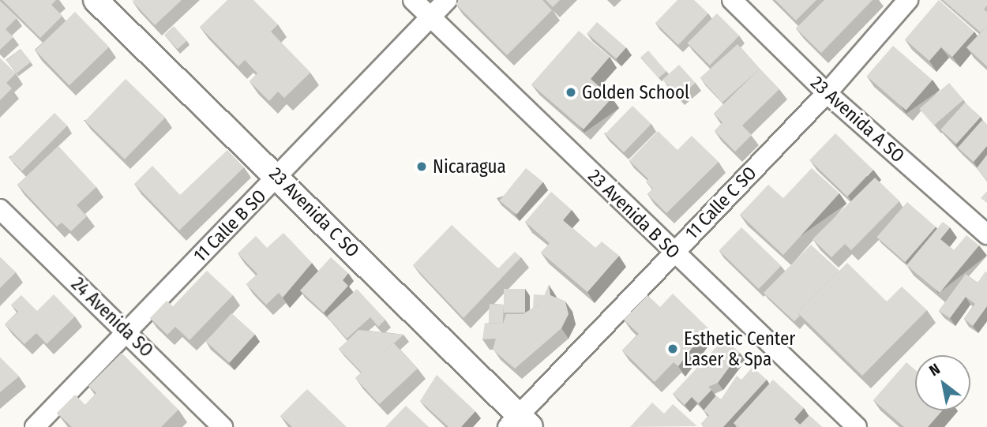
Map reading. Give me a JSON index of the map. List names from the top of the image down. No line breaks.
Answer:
{"streets":{"street":["23 Avenida A SO","11 Calle C SO","23 Avenida C SO","23 Avenida B SO","11 Calle B SO","24 Avenida SO"]},"crossings":[["23 Avenida A SO","11 Calle C SO"],["11 Calle C SO","23 Avenida C SO"],["11 Calle C SO","23 Avenida B SO"],["23 Avenida C SO","11 Calle B SO"],["23 Avenida B SO","11 Calle B SO"],["11 Calle B SO","24 Avenida SO"]],"places":["Golden School","Nicaragua","Esthetic Center Laser & Spa"],"north":"top left"}
